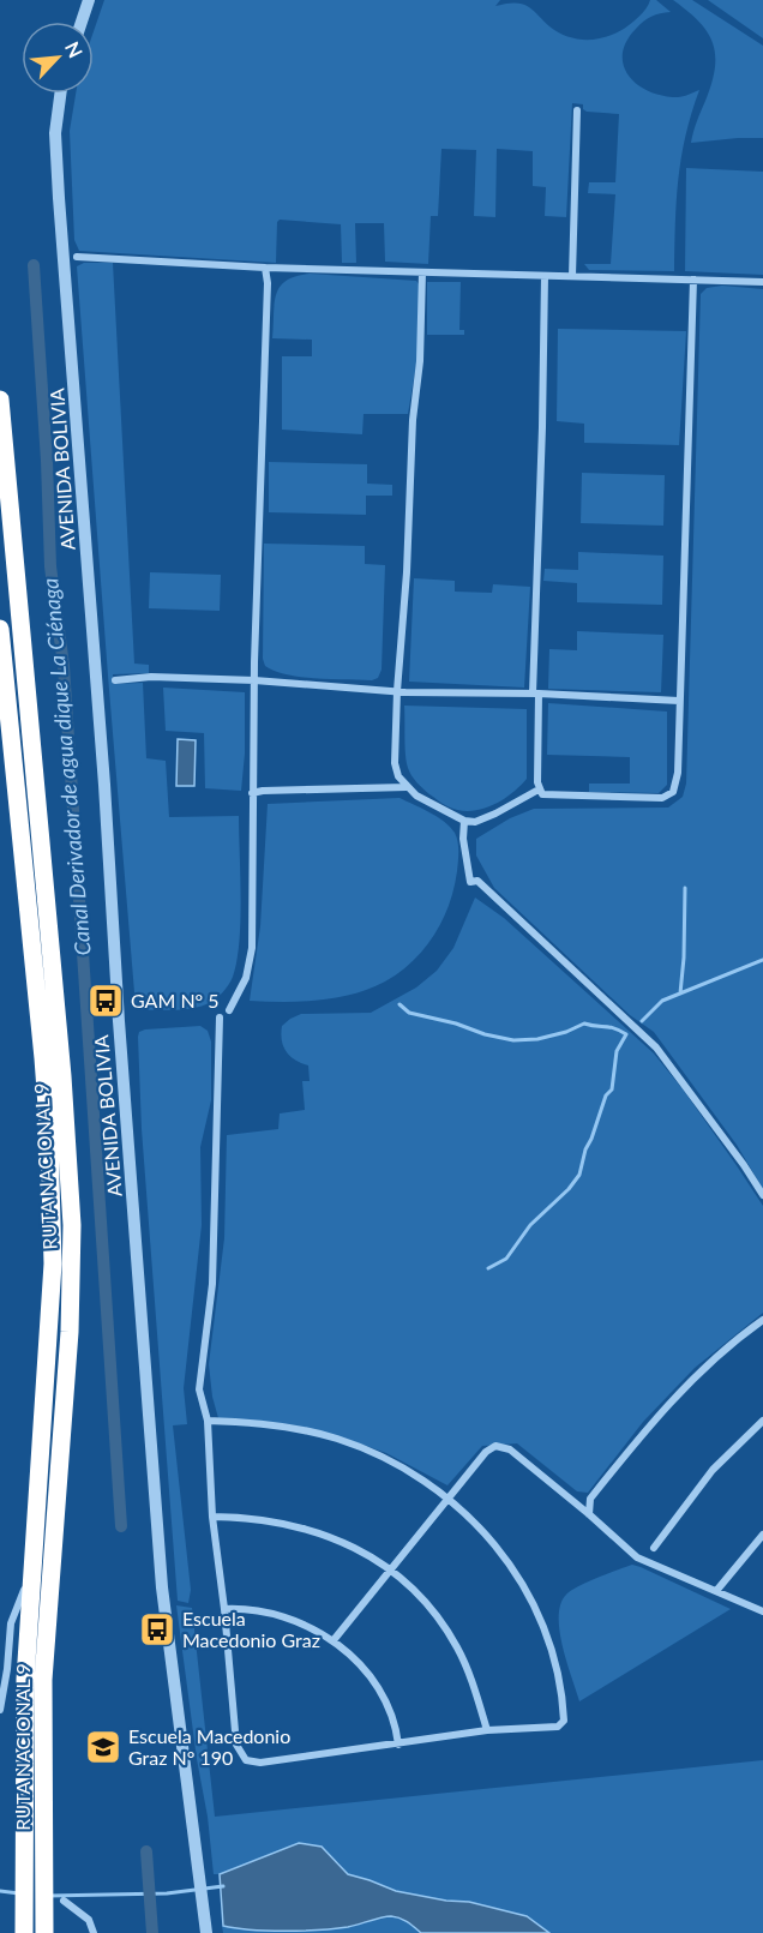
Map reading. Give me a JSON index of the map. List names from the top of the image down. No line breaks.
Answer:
{"streets":{"highway":["RUTA NACIONAL 9"],"street":["AVENIDA BOLIVIA"]},"water":["Canal Derivador de agua dique La Ciénaga"],"places":{"bus stop":["GAM N° 5","Escuela Macedonio Graz"],"school or university":["Escuela Macedonio Graz N° 190"]},"north":"top right"}
